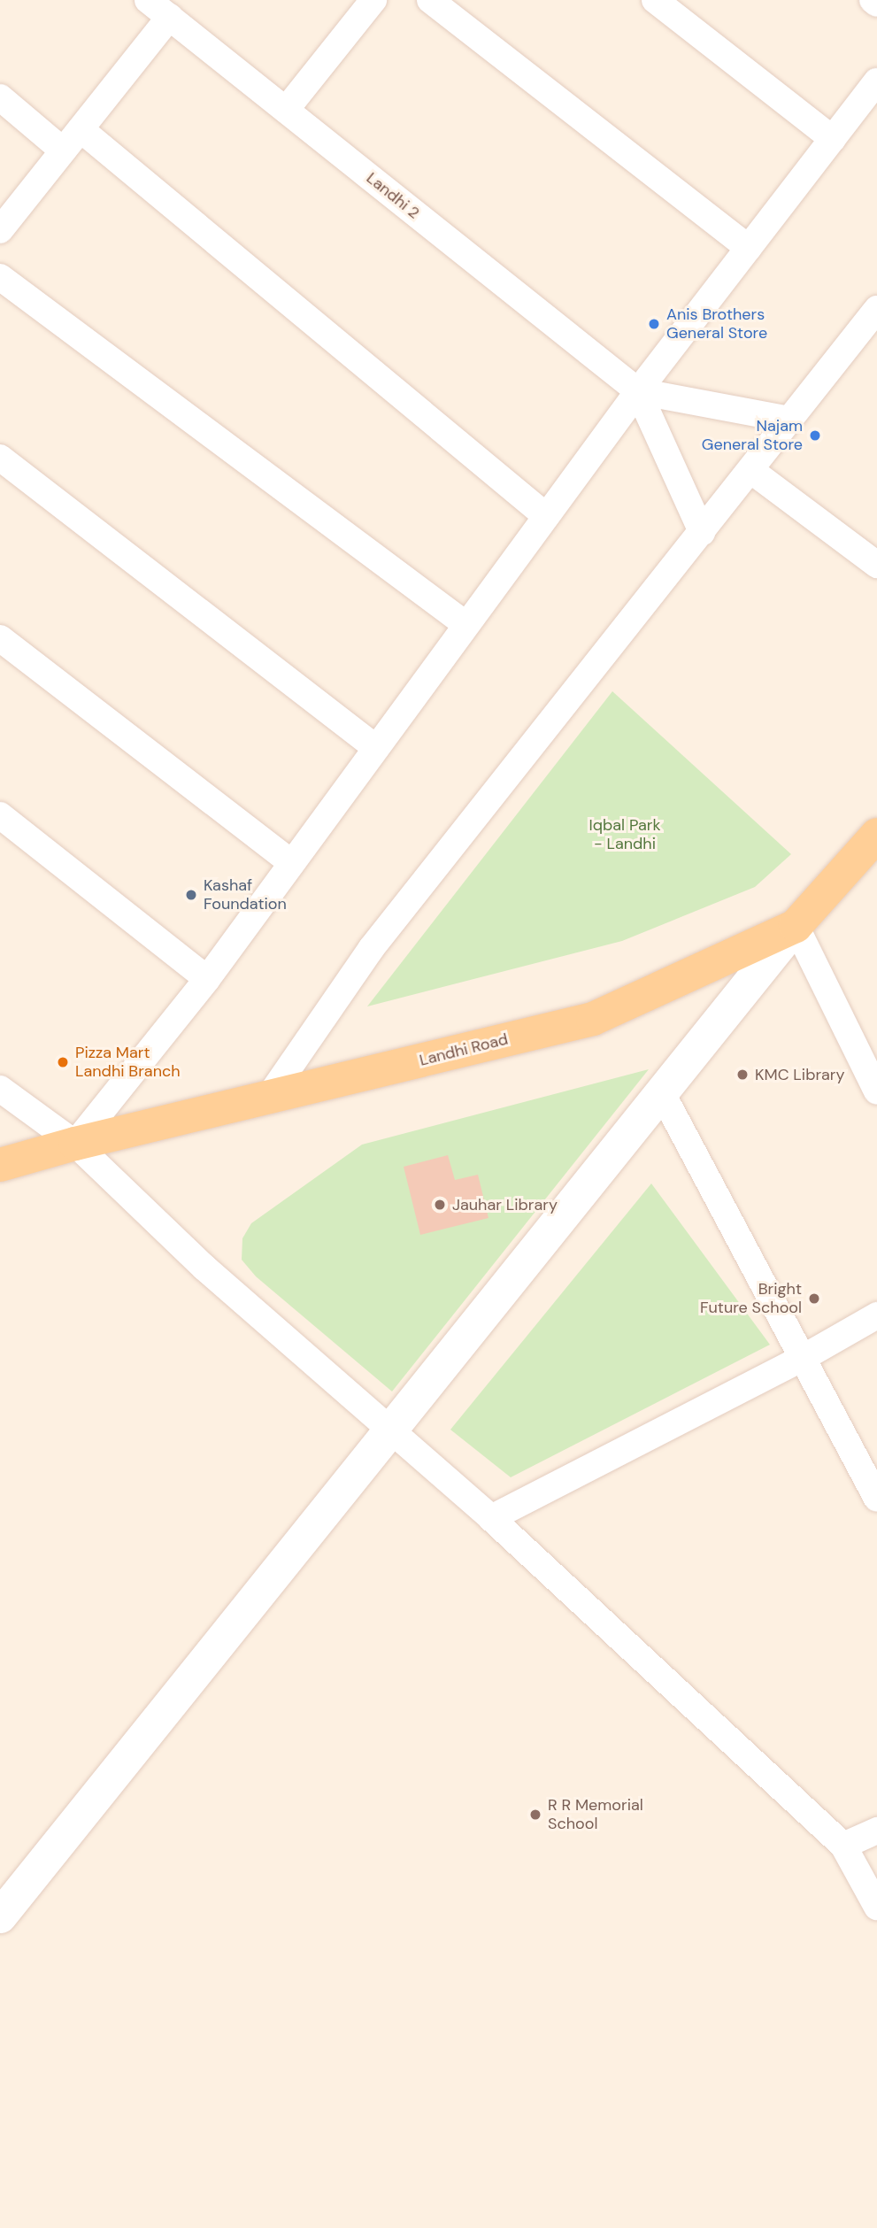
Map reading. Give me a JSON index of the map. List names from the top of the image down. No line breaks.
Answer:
{"streets":{"main road":["Landhi Road"],"street":["Landhi 2"]},"parks":["Iqbal Park - Landhi"],"places":["Anis Brothers General Store","Najam General Store","Kashaf Foundation","Pizza Mart Landhi Branch","KMC Library","Jauhar Library","Bright Future School","R R Memorial School"]}
